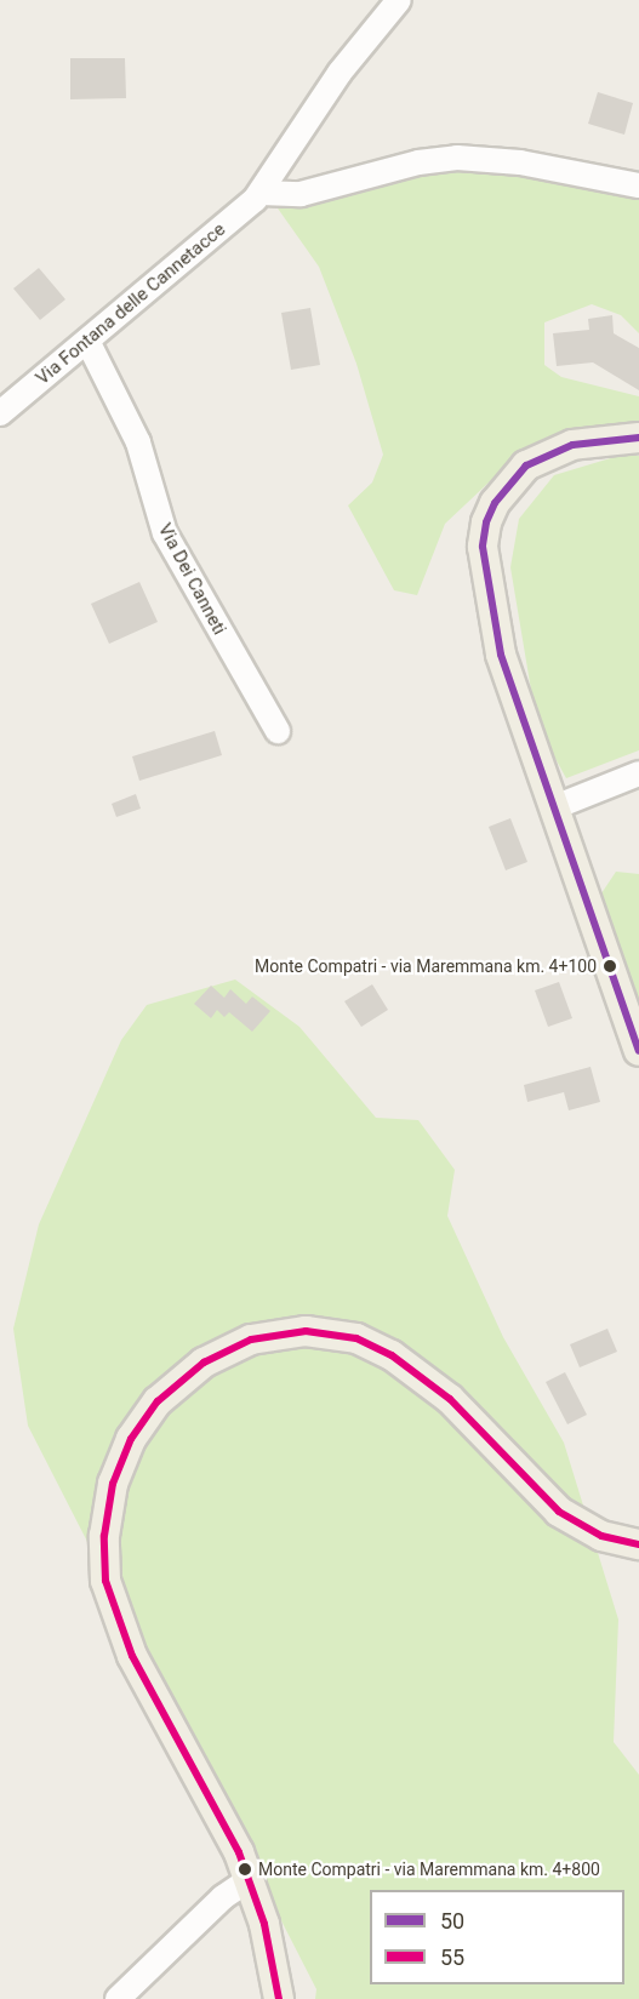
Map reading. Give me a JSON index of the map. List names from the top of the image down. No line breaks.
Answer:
{"streets":{"street":["Via Fontana delle Cannetacce","Via Dei Canneti"]},"crossings":[["Via Fontana delle Cannetacce","Via Dei Canneti"]],"places":["Monte Compatri - via Maremmana km. 4+100","Monte Compatri - via Maremmana km. 4+800"],"lines":["transit line 50","transit line 55"],"legend":["50","55"]}
